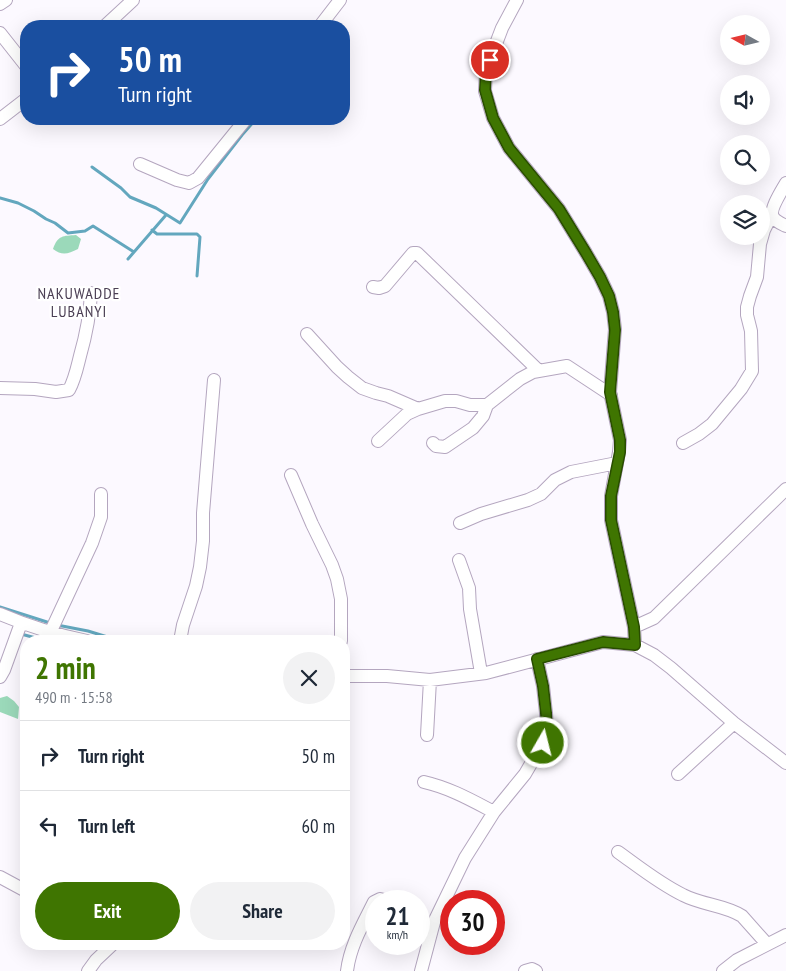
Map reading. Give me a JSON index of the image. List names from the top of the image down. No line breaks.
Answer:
{"districts":["NAKUWADDE LUBANYI"],"north":"left","page":{"turn":["50 m","Turn right"],"heading":["2 min","490 m · 15:58"],"list":[{"name":"Turn right","value":"50 m"},{"name":"Turn left","value":"60 m"}],"buttons":["Exit","Share"],"speed":"21 km/h","limit":"30"}}
